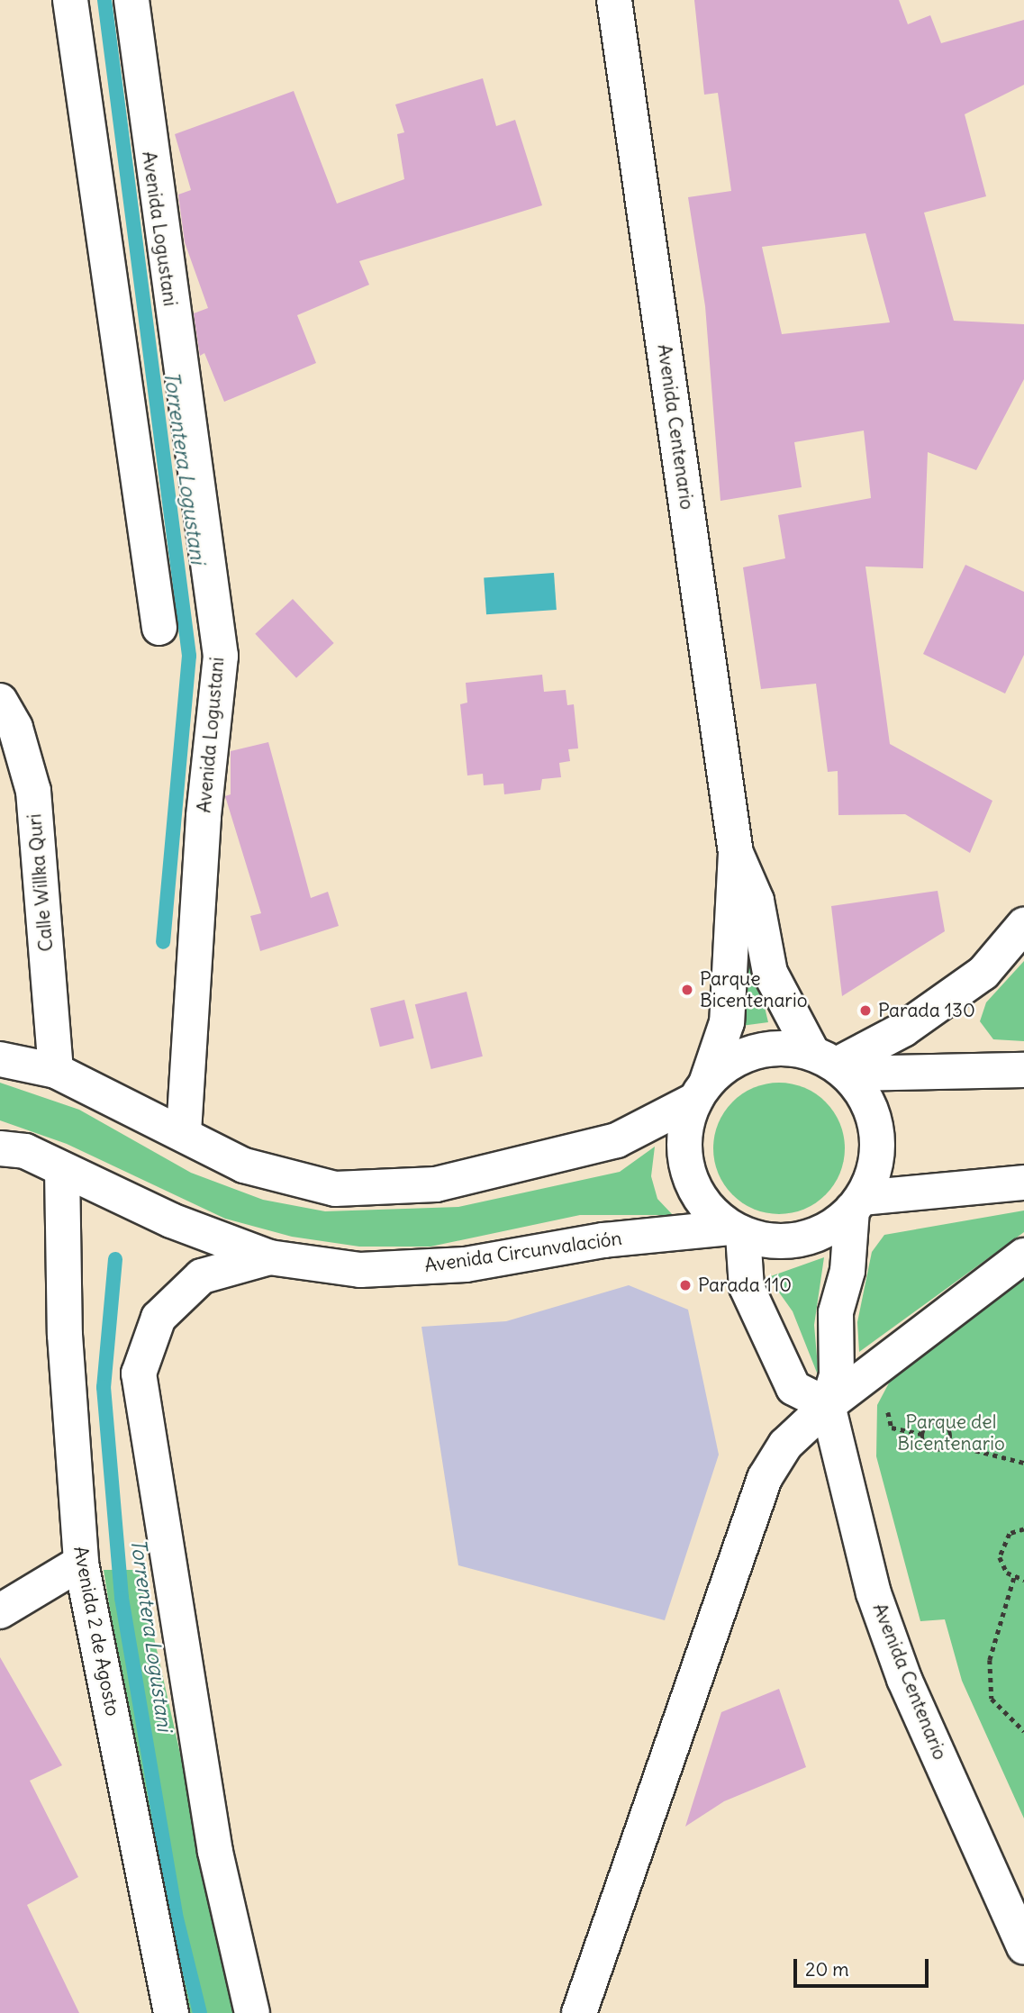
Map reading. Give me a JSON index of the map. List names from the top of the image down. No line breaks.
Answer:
{"streets":{"street":["Avenida Logustani","Avenida Centenario","Calle Willka Quri","Avenida Circunvalación","Avenida 2 de Agosto"]},"crossings":[["Avenida Centenario","Avenida Circunvalación"],["Avenida Circunvalación","Avenida 2 de Agosto"]],"water":["Torrentera Logustani"],"parks":["Parque del Bicentenario"],"places":["Parque Bicentenario","Parada 130","Parada 110"],"scale_bar":"20 m"}
